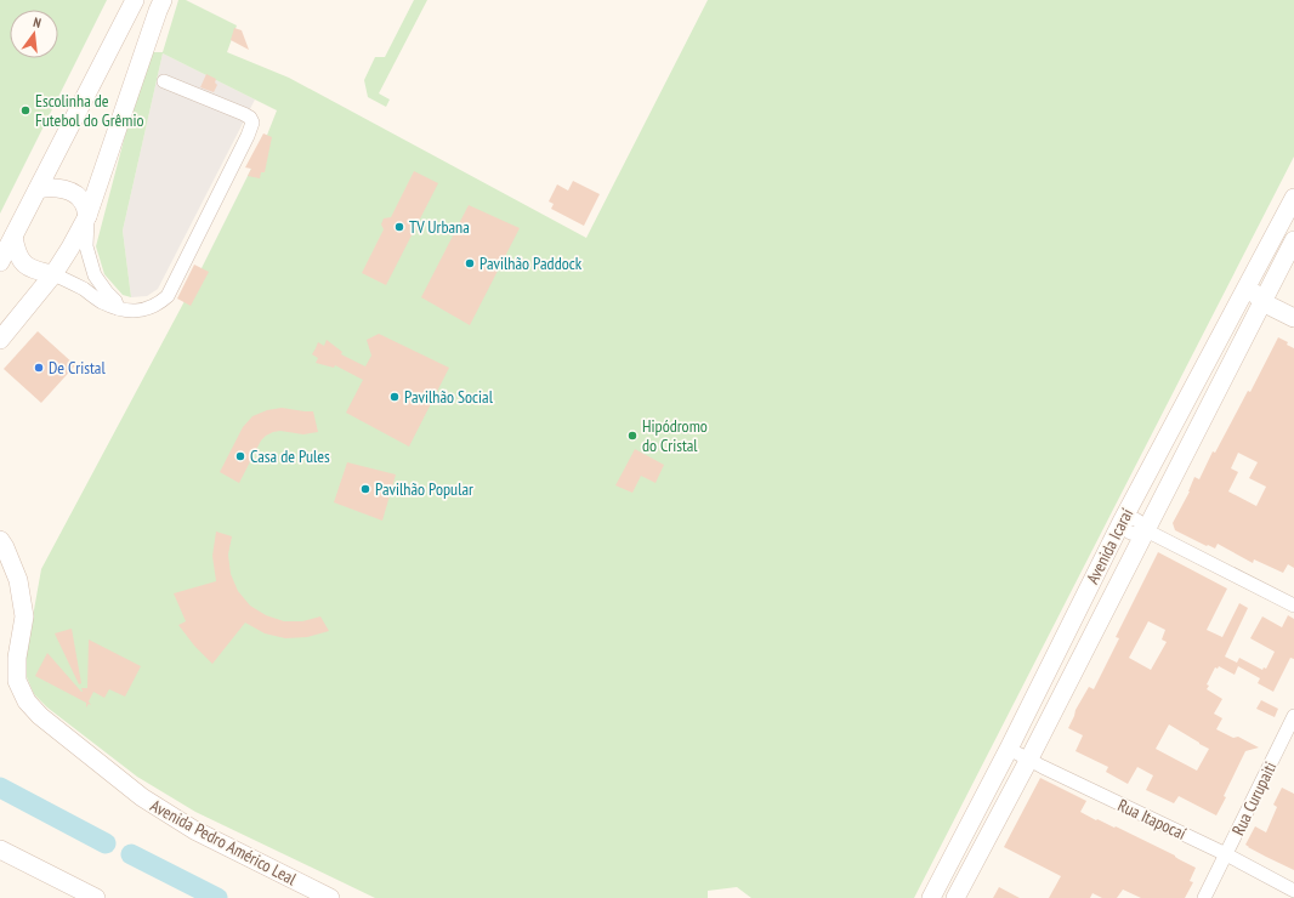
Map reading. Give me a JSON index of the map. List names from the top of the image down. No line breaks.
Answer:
{"streets":{"main road":["Avenida Icaraí","Avenida Pedro Américo Leal"],"street":["Rua Curupaiti","Rua Itapocaí"]},"crossings":[["Avenida Icaraí","Rua Itapocaí"],["Rua Curupaiti","Rua Itapocaí"]],"places":["Escolinha de Futebol do Grêmio","TV Urbana","Pavilhão Paddock","De Cristal","Pavilhão Social","Hipódromo do Cristal","Casa de Pules","Pavilhão Popular"],"north":"top"}
